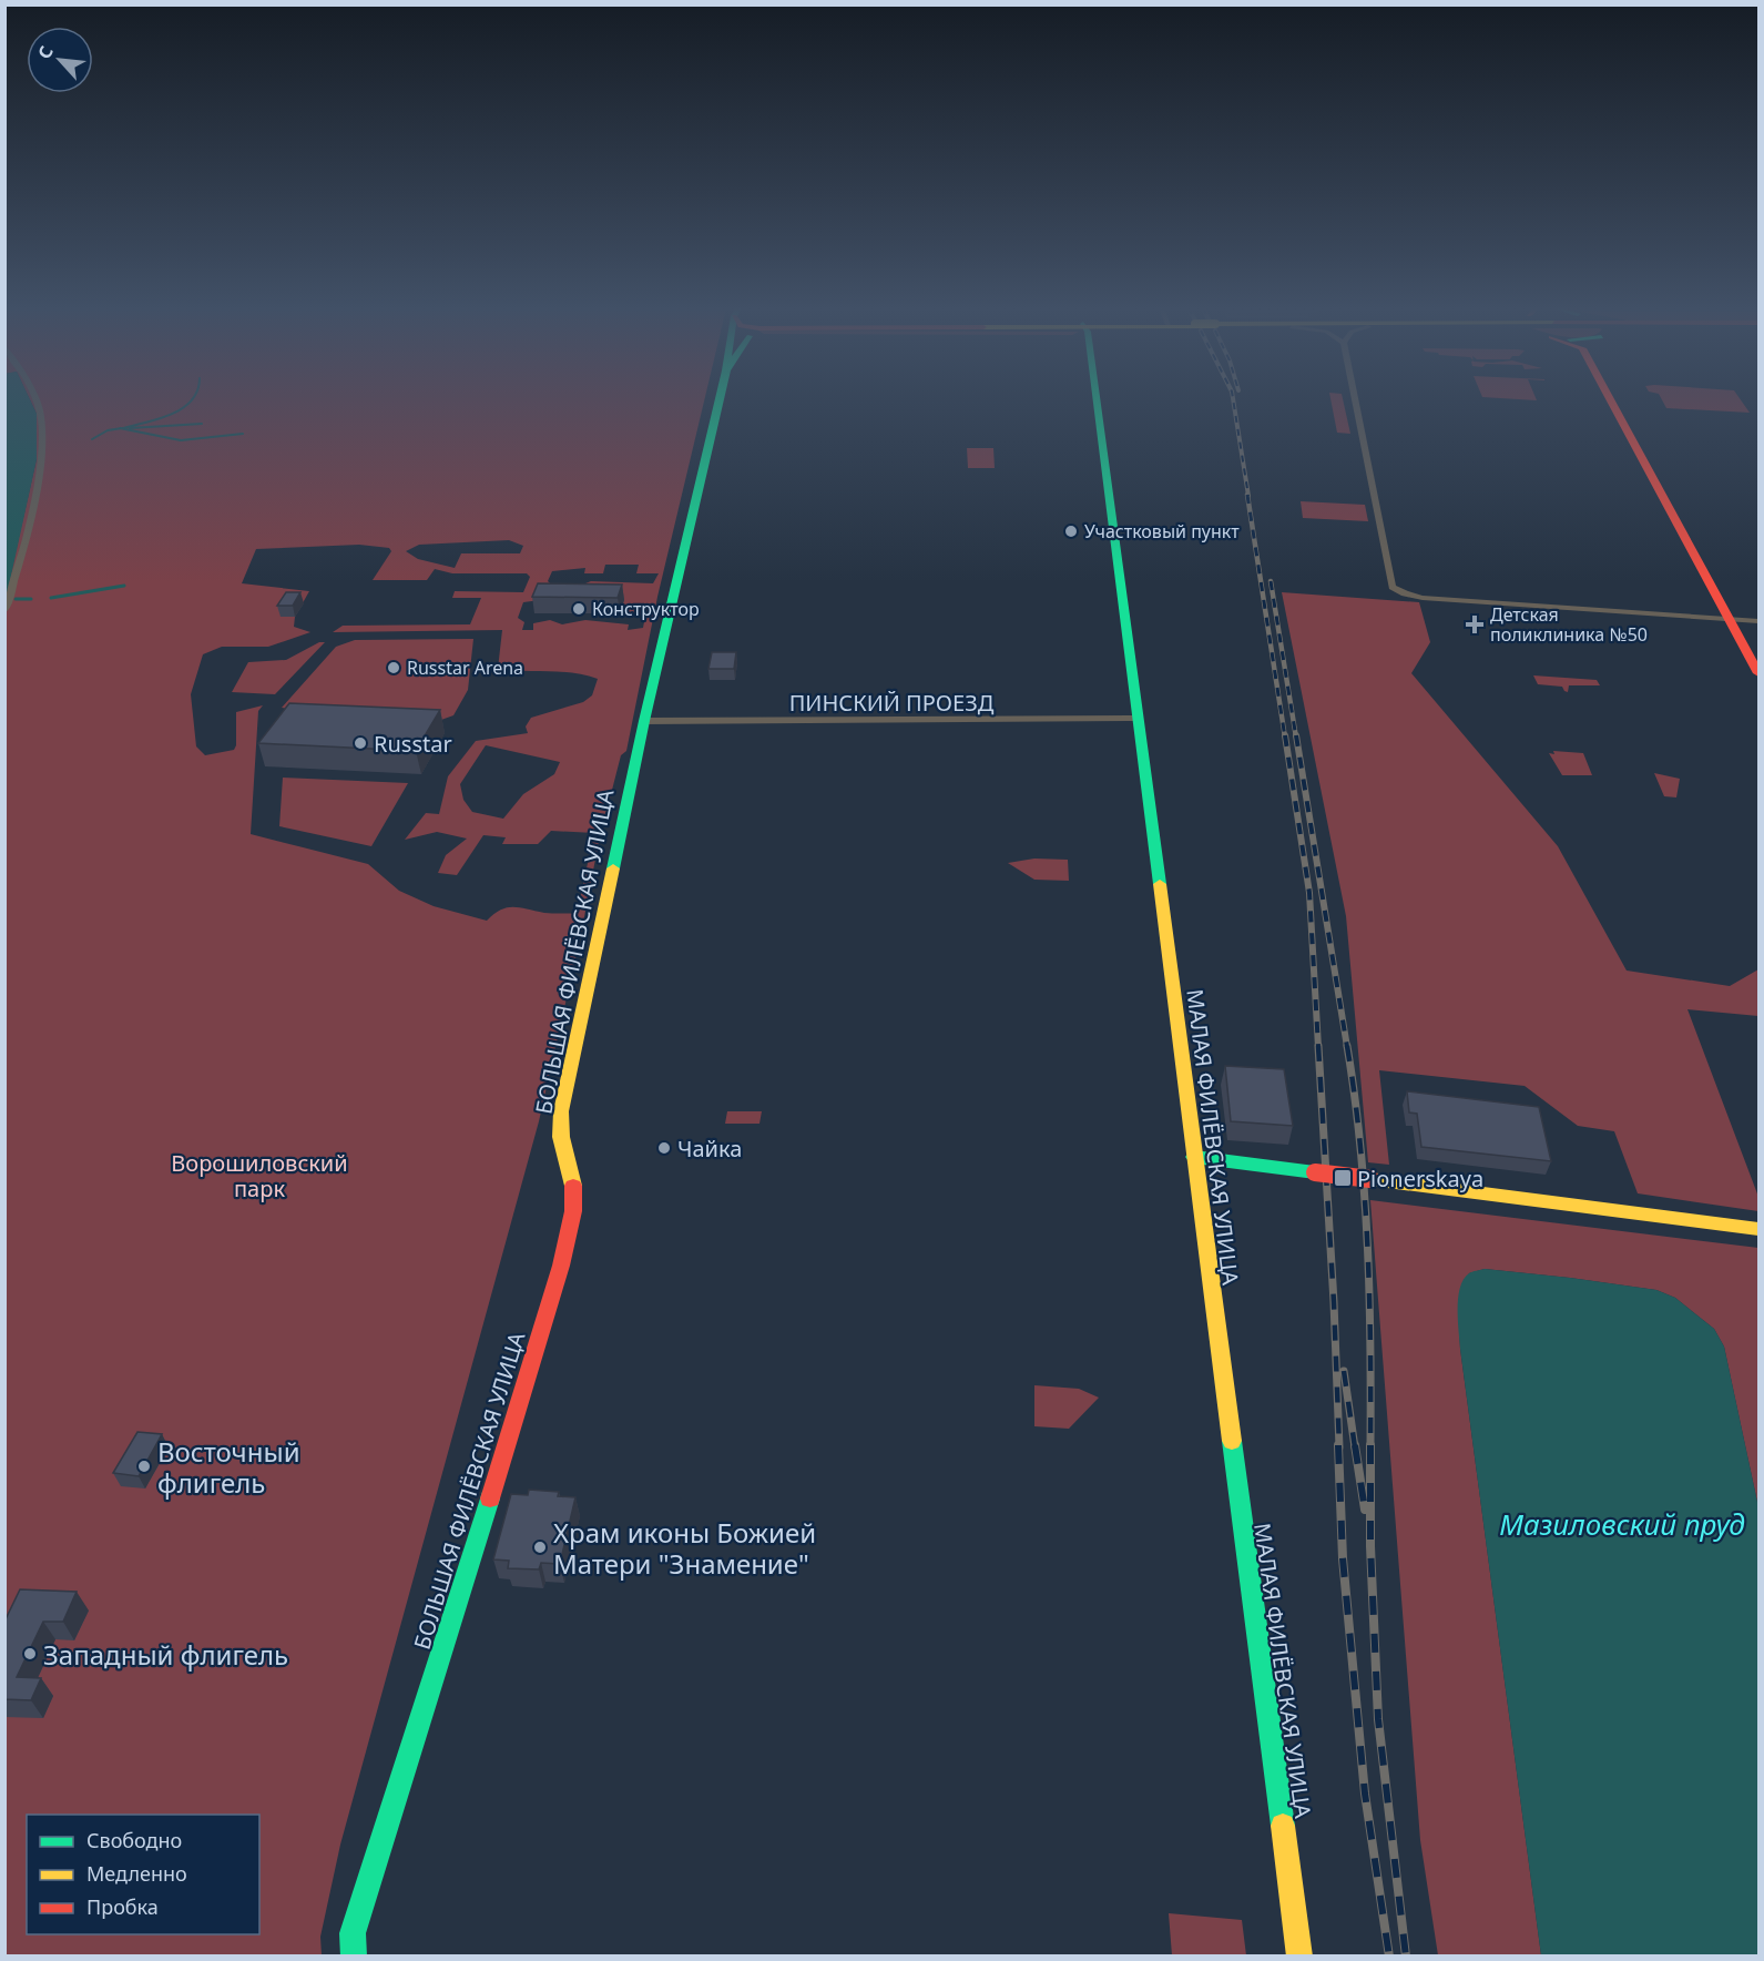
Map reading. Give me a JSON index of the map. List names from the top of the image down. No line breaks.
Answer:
{"streets":{"street":["ПИНСКИЙ ПРОЕЗД","БОЛЬШАЯ ФИЛЁВСКАЯ УЛИЦА","МАЛАЯ ФИЛЁВСКАЯ УЛИЦА"]},"crossings":[["ПИНСКИЙ ПРОЕЗД","БОЛЬШАЯ ФИЛЁВСКАЯ УЛИЦА"],["ПИНСКИЙ ПРОЕЗД","МАЛАЯ ФИЛЁВСКАЯ УЛИЦА"]],"water":["Мазиловский пруд"],"parks":["Ворошиловский парк"],"places":{"other":["Участковый пункт","Конструктор","Russtar Arena","Russtar","Чайка","Восточный флигель","Храм иконы Божией Матери \"Знамение\"","Западный флигель"],"health":["Детская поликлиника №50"],"transit":["Pionerskaya"]},"legend":["Свободно","Медленно","Пробка"],"north":"top left"}
